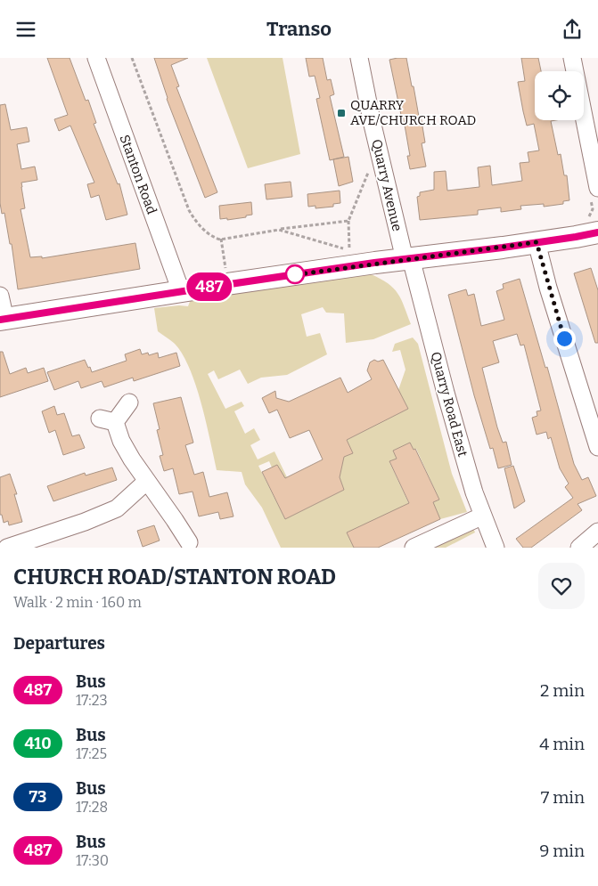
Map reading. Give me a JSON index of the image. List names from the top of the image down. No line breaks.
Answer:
{"streets":{"street":["Stanton Road","Quarry Avenue","Quarry Road East"]},"crossings":[["Quarry Avenue","Quarry Road East"]],"places":{"transit":["QUARRY AVE/CHURCH ROAD"]},"lines":["bus line 487"],"page":{"header":"Transo","on_map":"487","heading":[["CHURCH ROAD/STANTON ROAD","Walk · 2 min · 160 m"],"Departures"],"list":[{"mark":"487","name":"Bus","note":"17:23","value":"2 min"},{"mark":"410","name":"Bus","note":"17:25","value":"4 min"},{"mark":"73","name":"Bus","note":"17:28","value":"7 min"},{"mark":"487","name":"Bus","note":"17:30","value":"9 min"}]}}
